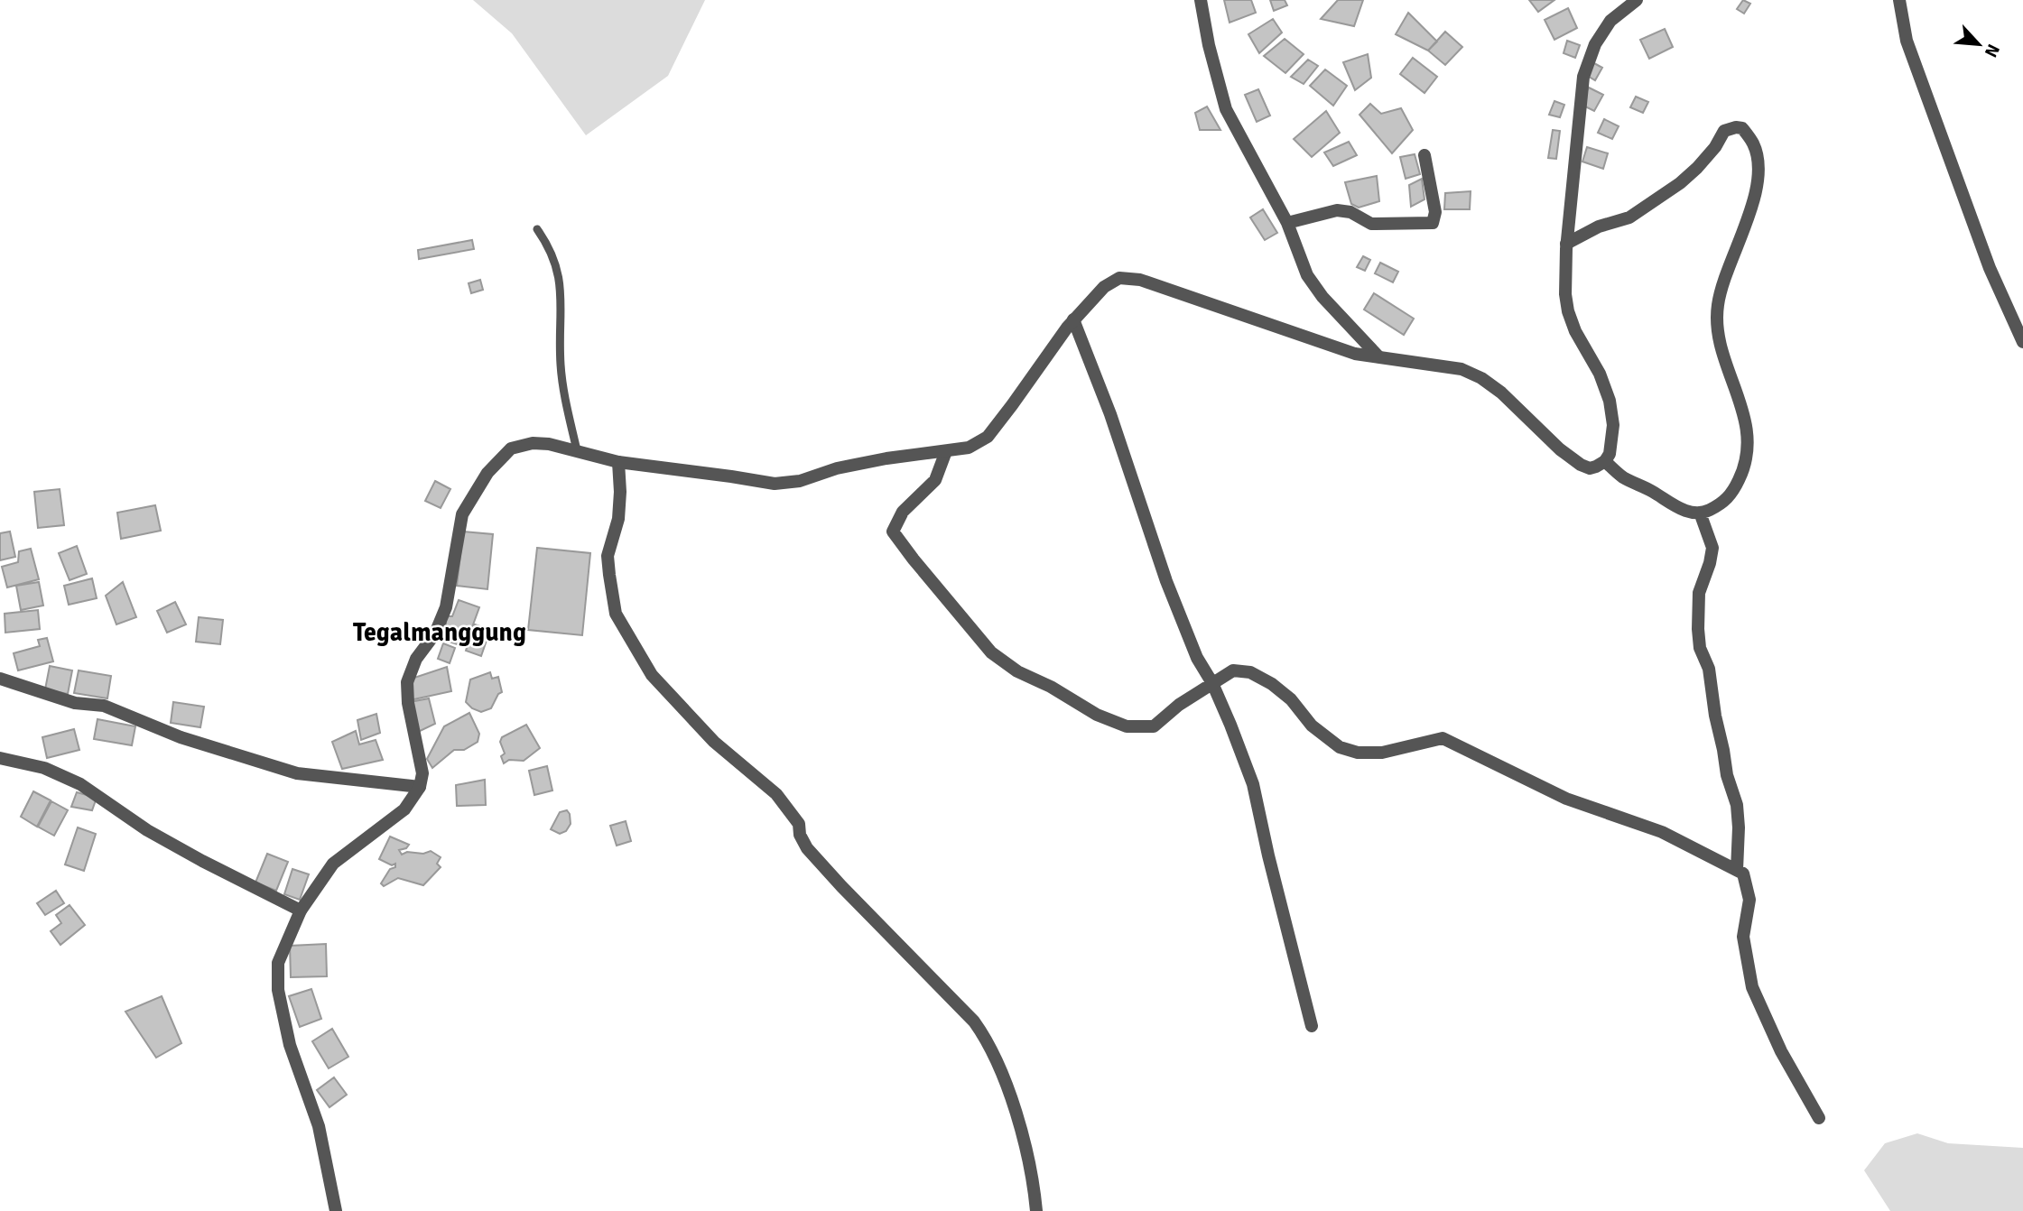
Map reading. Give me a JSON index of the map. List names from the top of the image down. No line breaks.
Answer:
{"districts":["Tegalmanggung"],"north":"bottom right"}
